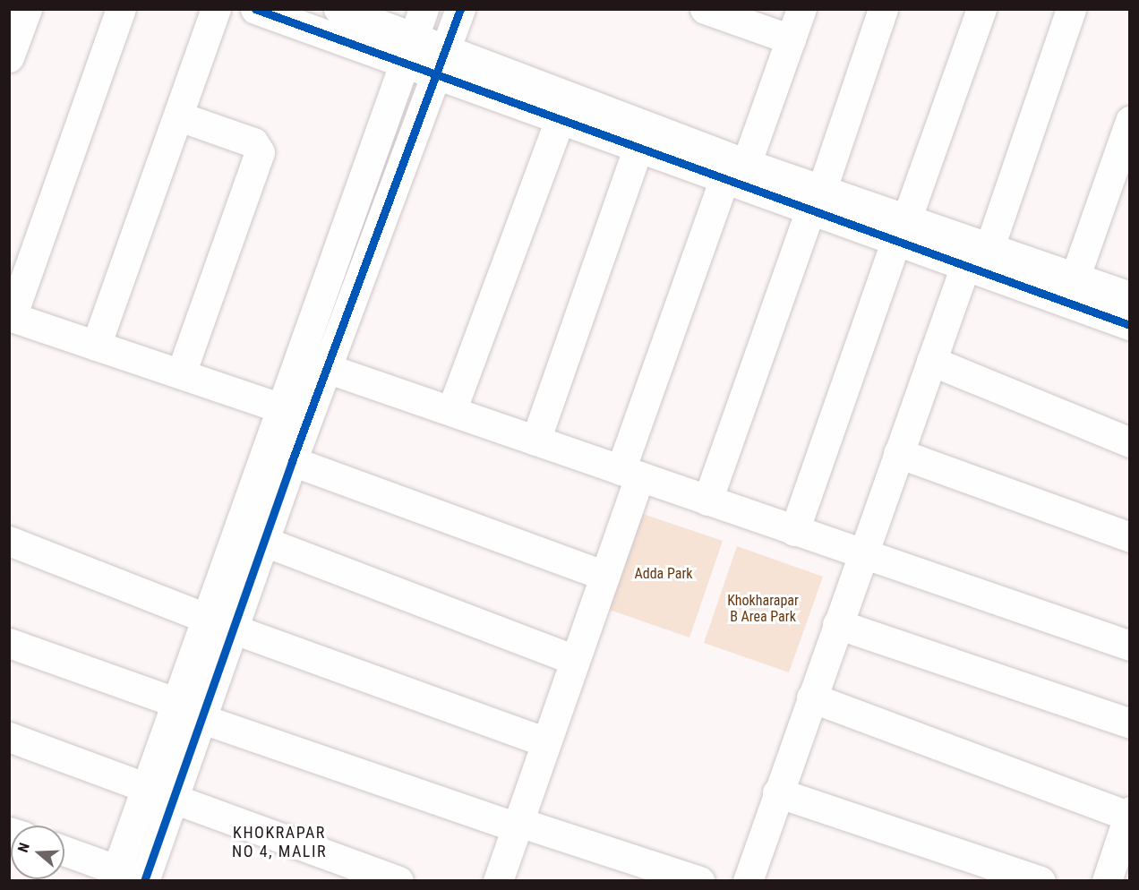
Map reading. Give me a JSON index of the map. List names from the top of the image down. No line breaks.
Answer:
{"districts":["KHOKRAPAR NO 4, MALIR"],"parks":["Adda Park","Khokharapar B Area Park"],"north":"left"}
